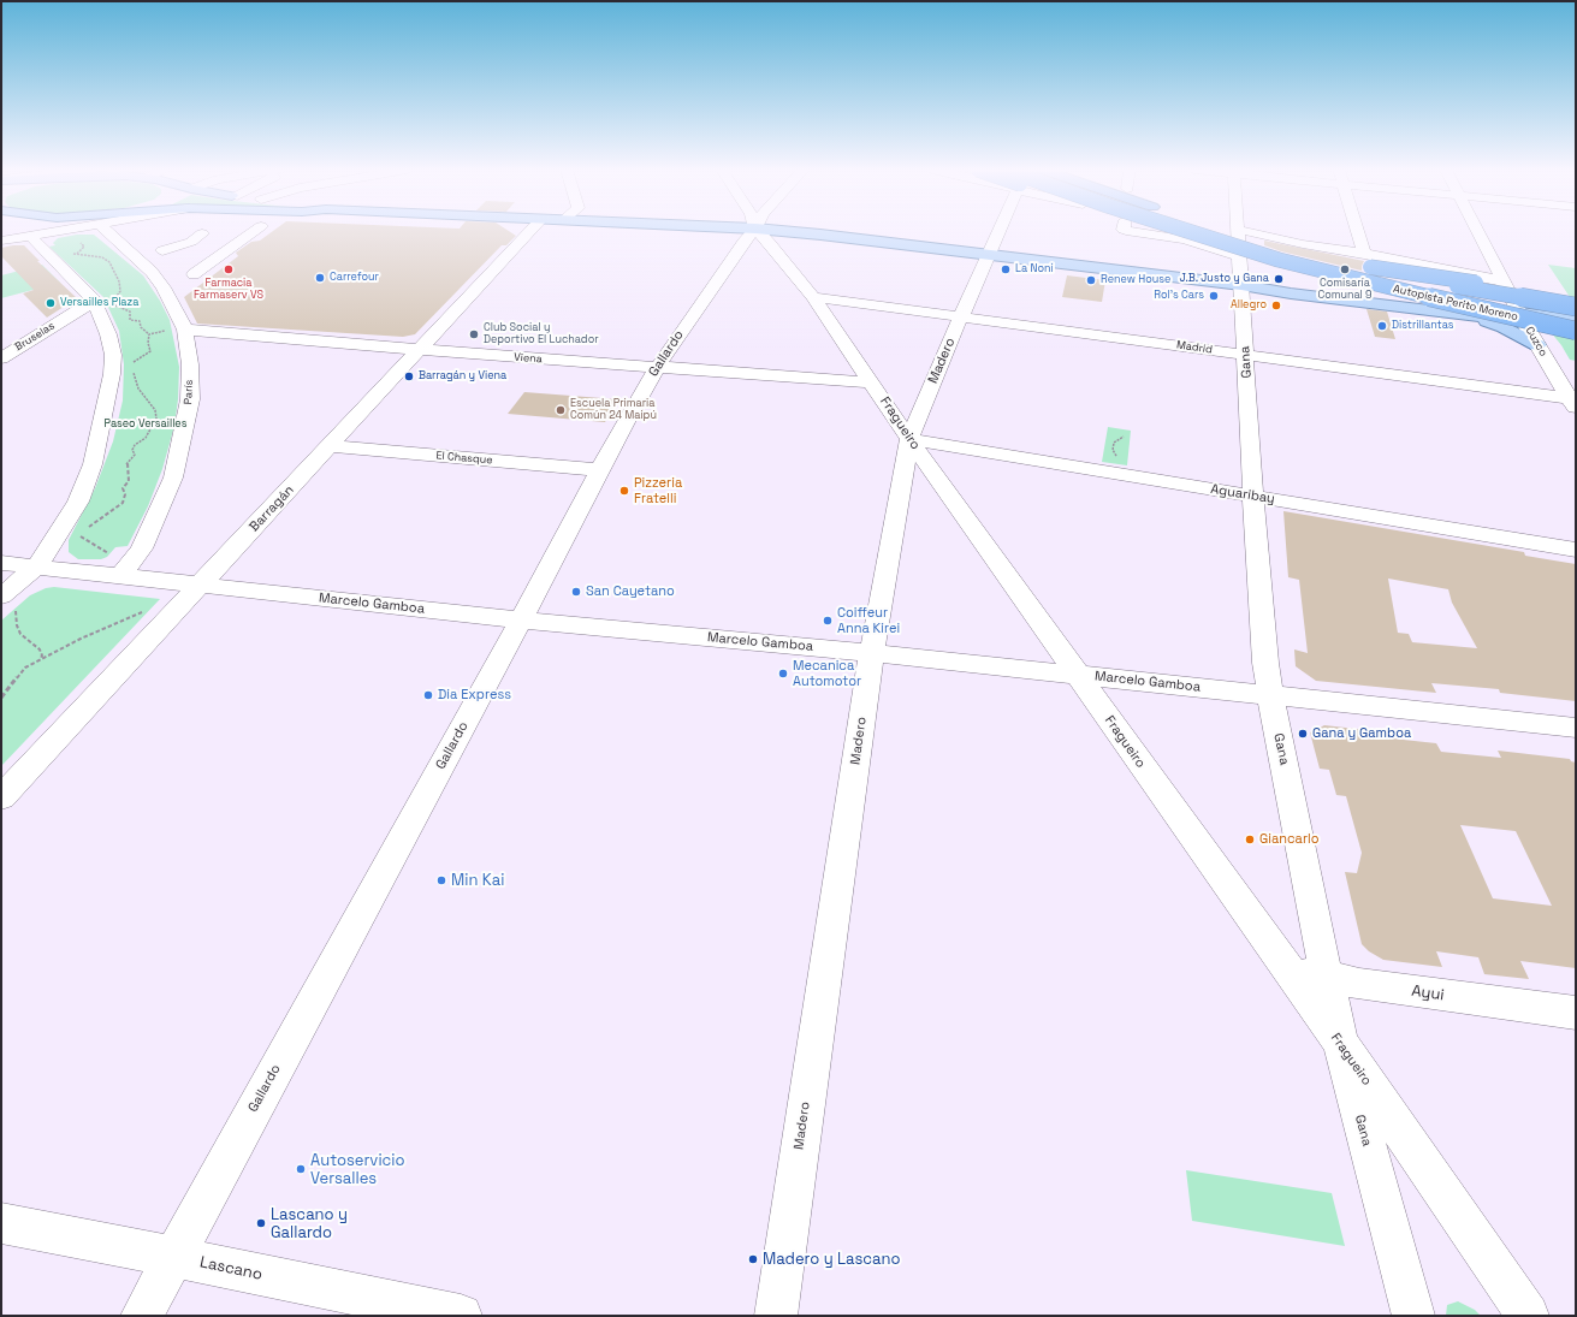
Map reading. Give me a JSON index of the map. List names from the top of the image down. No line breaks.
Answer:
{"streets":{"highway":["Autopista Perito Moreno"],"street":["Bruselas","Cuzco","Madrid","Gallardo","Viena","Madero","Gana","París","Fragueiro","El Chasque","Aguaribay","Barragán","Marcelo Gamboa","Ayui","Lascano"]},"crossings":[["Cuzco","Madrid"],["Madrid","Madero"],["Madrid","Gana"],["Madrid","Fragueiro"],["Gallardo","Viena"],["Gallardo","El Chasque"],["Gallardo","Marcelo Gamboa"],["Gallardo","Lascano"],["Viena","París"],["Viena","Fragueiro"],["Viena","Barragán"],["Madero","Fragueiro"],["Madero","Aguaribay"],["Madero","Marcelo Gamboa"],["Gana","Fragueiro"],["Gana","Aguaribay"],["Gana","Marcelo Gamboa"],["Gana","Ayui"],["París","Marcelo Gamboa"],["Fragueiro","Aguaribay"],["Fragueiro","Marcelo Gamboa"],["Fragueiro","Ayui"],["El Chasque","Barragán"],["Barragán","Marcelo Gamboa"]],"parks":["Paseo Versailles"],"places":["Farmacia Farmaserv VS","La Noni","Comisaría Comunal 9","Carrefour","J.B. Justo y Gana","Renew House","Rol's Cars","Versailles Plaza","Allegro","Distrillantas","Club Social y Deportivo El Luchador","Barragán y Viena","Escuela Primaria Común 24 Maipú","Pizzeria Fratelli","San Cayetano","Coiffeur Anna Kirei","Mecanica Automotor","Dia Express","Gana y Gamboa","Giancarlo","Min Kai","Autoservicio Versalles","Lascano y Gallardo","Madero y Lascano"]}
